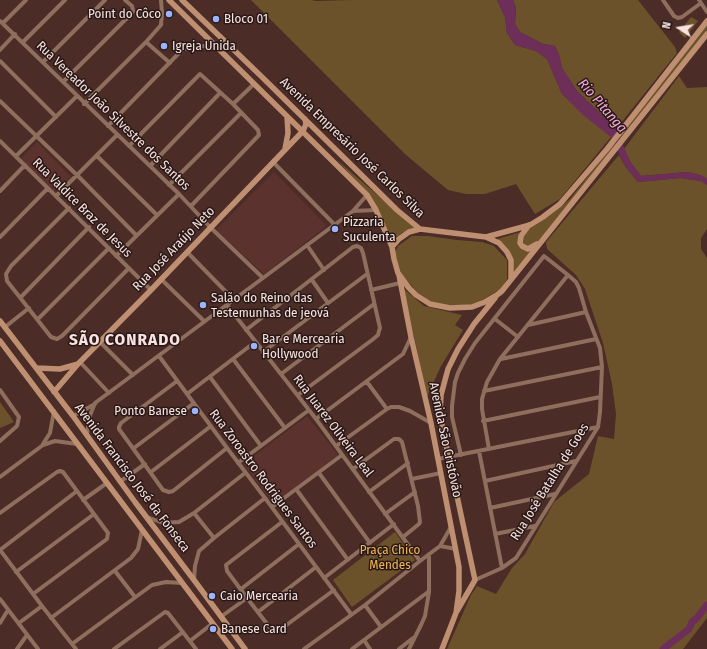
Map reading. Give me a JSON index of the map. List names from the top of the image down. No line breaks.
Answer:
{"streets":{"main road":["Avenida Empresário José Carlos Silva","Rua José Araújo Neto","Avenida São Cristóvão","Avenida Francisco José da Fonseca"],"street":["Rua Vereador João Silvestre dos Santos","Rua Valdice Braz de Jesus","Rua Juarez Oliveira Leal","Rua Zoroastro Rodrigues Santos","Rua José Batalha de Goes"]},"crossings":[["Rua Vereador João Silvestre dos Santos","Rua José Araújo Neto"],["Avenida Empresário José Carlos Silva","Rua José Araújo Neto"],["Avenida Empresário José Carlos Silva","Avenida São Cristóvão"],["Rua Valdice Braz de Jesus","Rua José Araújo Neto"],["Rua José Araújo Neto","Avenida Francisco José da Fonseca"],["Avenida São Cristóvão","Rua José Batalha de Goes"]],"districts":["SÃO CONRADO"],"water":["Rio Pitanga"],"parks":["Praça Chico Mendes"],"places":["Point do Côco","Bloco 01","Igreja Unida","Pizzaria Suculenta","Salão do Reino das Testemunhas de jeová","Bar e Mercearia Hollywood","Ponto Banese","Caio Mercearia","Banese Card"],"north":"left"}
